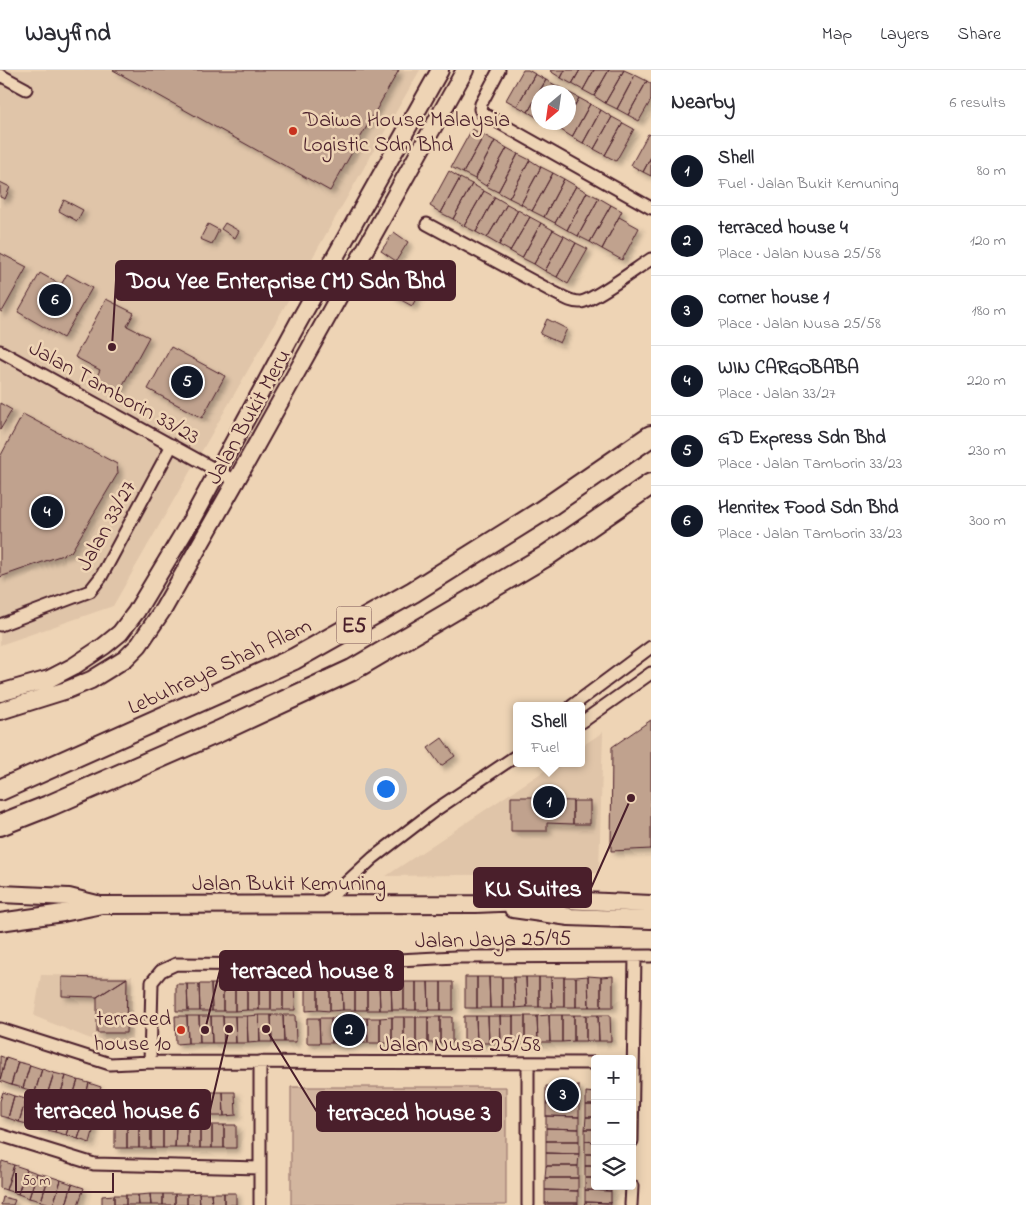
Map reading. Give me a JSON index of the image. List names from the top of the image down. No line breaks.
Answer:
{"streets":{"highway":["E5","Lebuhraya Shah Alam"],"main road":["Jalan Bukit Meru","Jalan Bukit Kemuning"],"street":["Jalan Tamborin 33/23","Jalan 33/27","Jalan Jaya 25/95","Jalan Nusa 25/58"]},"crossings":[["Jalan Tamborin 33/23","Jalan Bukit Meru"],["Jalan Tamborin 33/23","Jalan 33/27"],["Jalan Jaya 25/95","Jalan Nusa 25/58"]],"places":["Daiwa House Malaysia Logistic Sdn Bhd","Dou Yee Enterprise (M) Sdn Bhd","KU Suites","terraced house 6","terraced house 3","terraced house 10","terraced house 8"],"scale_bar":"50 m","north":"bottom left","page":{"header":"Wayfind","nav":["Map","Layers","Share"],"heading":["Nearby","6 results"],"list":[{"mark":"1","name":"Shell","note":"Fuel · Jalan Bukit Kemuning","value":"80 m"},{"mark":"2","name":"terraced house 4","note":"Place · Jalan Nusa 25/58","value":"120 m"},{"mark":"3","name":"corner house 1","note":"Place · Jalan Nusa 25/58","value":"180 m"},{"mark":"4","name":"WIN CARGOBABA","note":"Place · Jalan 33/27","value":"220 m"},{"mark":"5","name":"GD Express Sdn Bhd","note":"Place · Jalan Tamborin 33/23","value":"230 m"},{"mark":"6","name":"Henritex Food Sdn Bhd","note":"Place · Jalan Tamborin 33/23","value":"300 m"}],"pins":["6","5","4","1","2","3"],"popup":["Shell","Fuel"],"map_buttons":["+","−"],"scale":"50 m"}}
